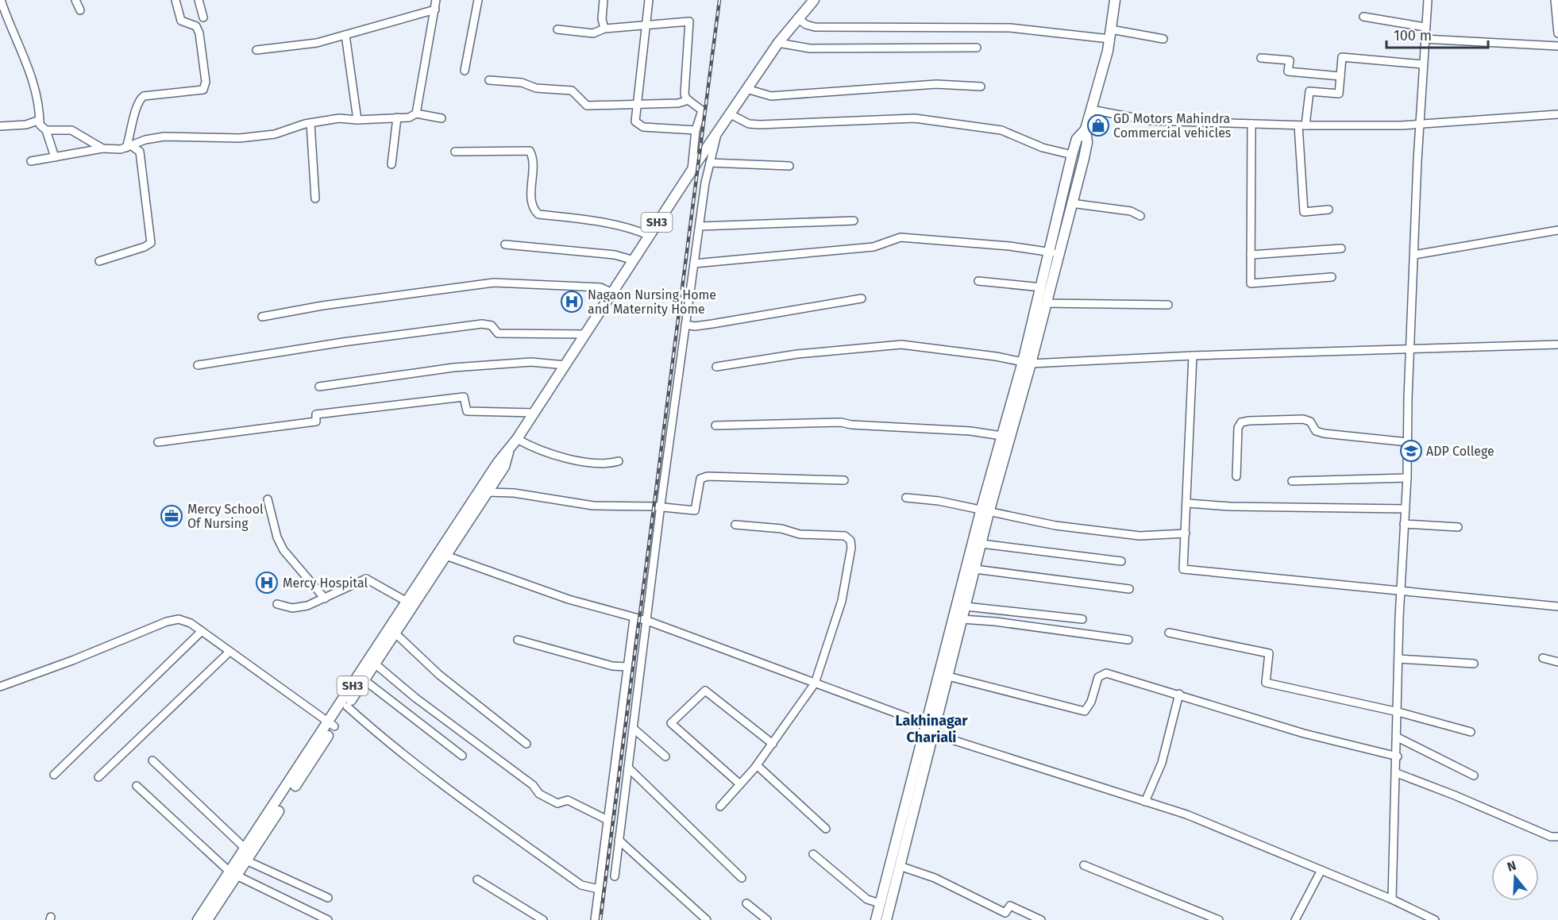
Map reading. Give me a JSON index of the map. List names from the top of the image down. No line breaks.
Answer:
{"streets":{"main road":["SH3"]},"districts":["Lakhinagar Chariali"],"places":{"shop":["GD Motors Mahindra Commercial vehicles"],"hospital":["Nagaon Nursing Home and Maternity Home","Mercy Hospital"],"school or university":["ADP College"],"office":["Mercy School Of Nursing"]},"scale_bar":"100 m","north":"top"}
